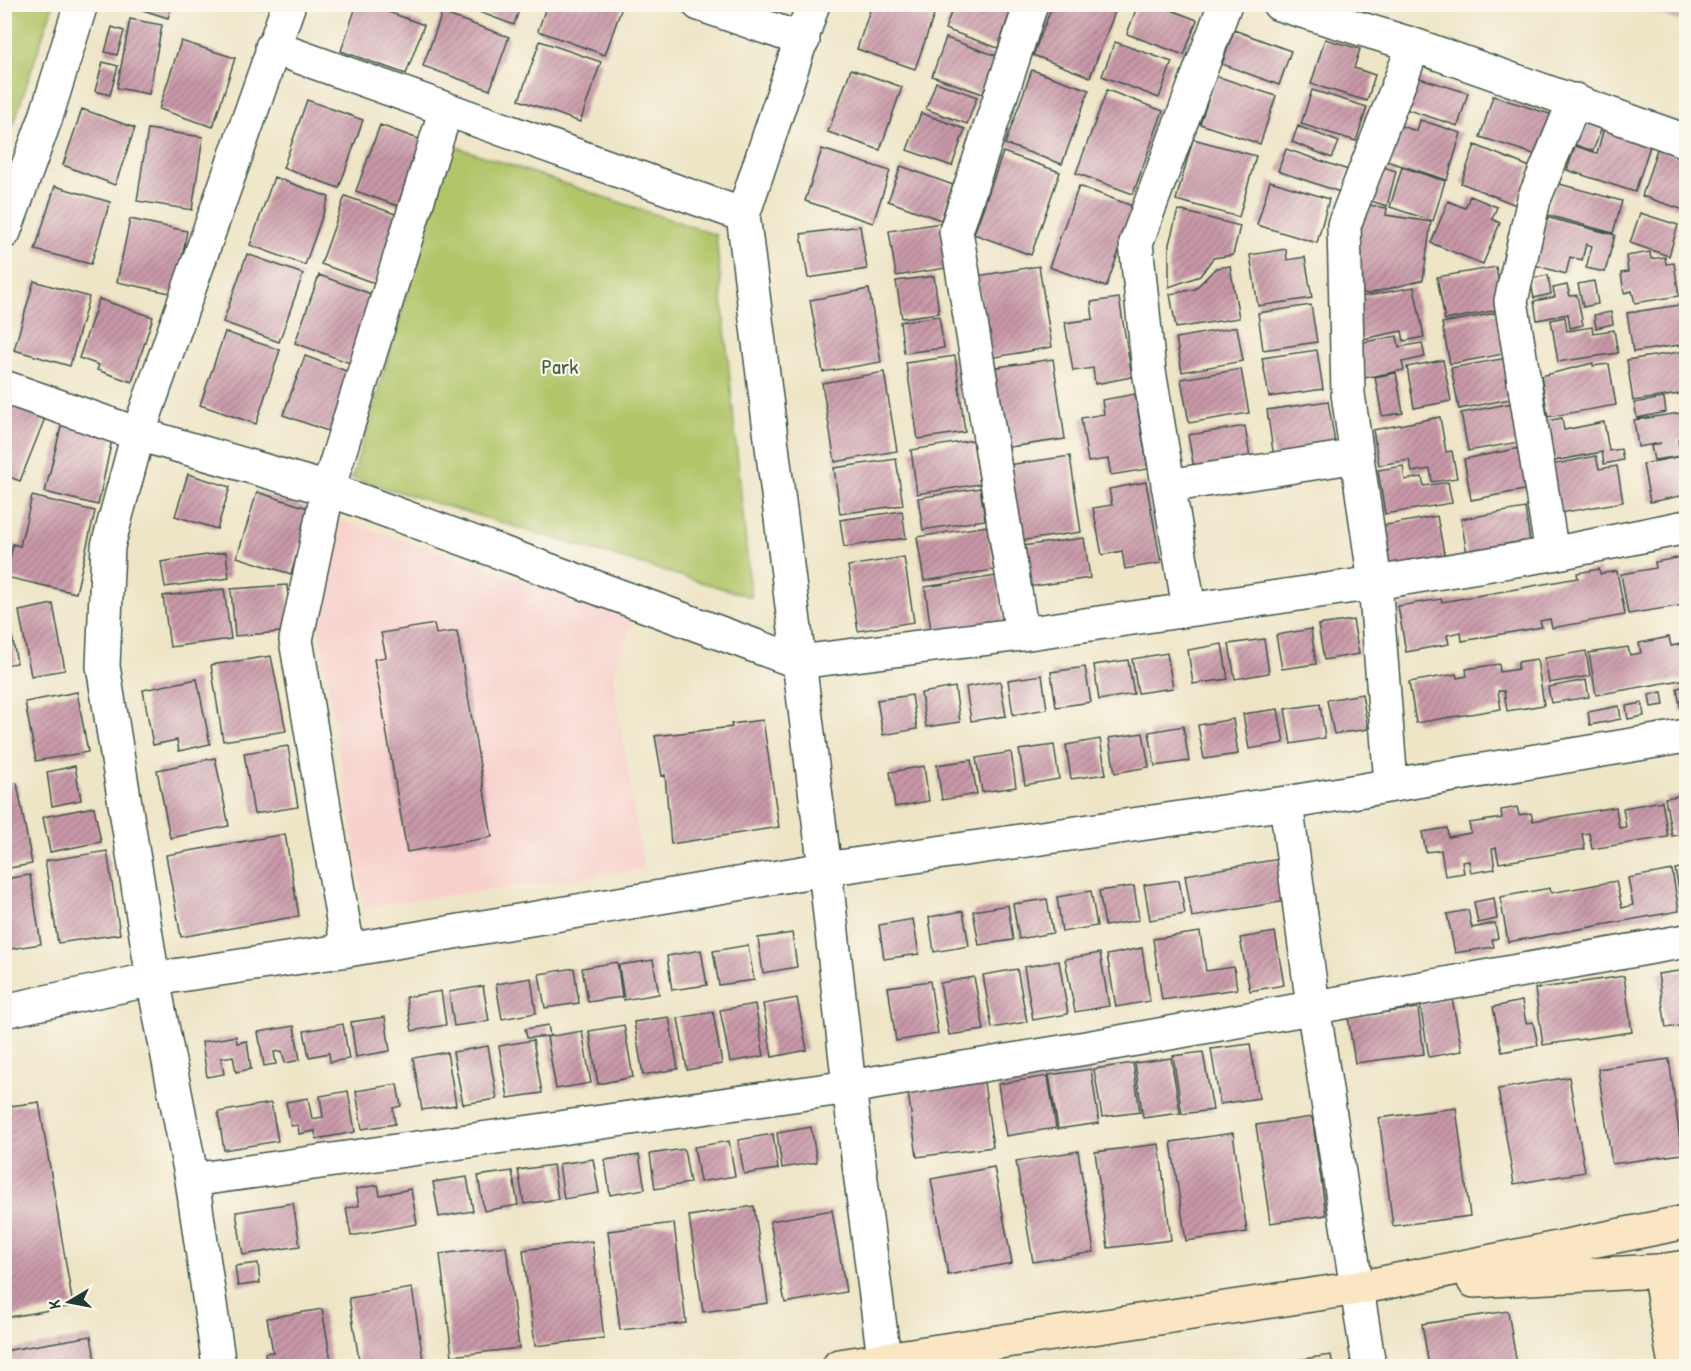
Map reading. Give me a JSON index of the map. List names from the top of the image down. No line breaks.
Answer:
{"parks":["Park"],"north":"left"}
